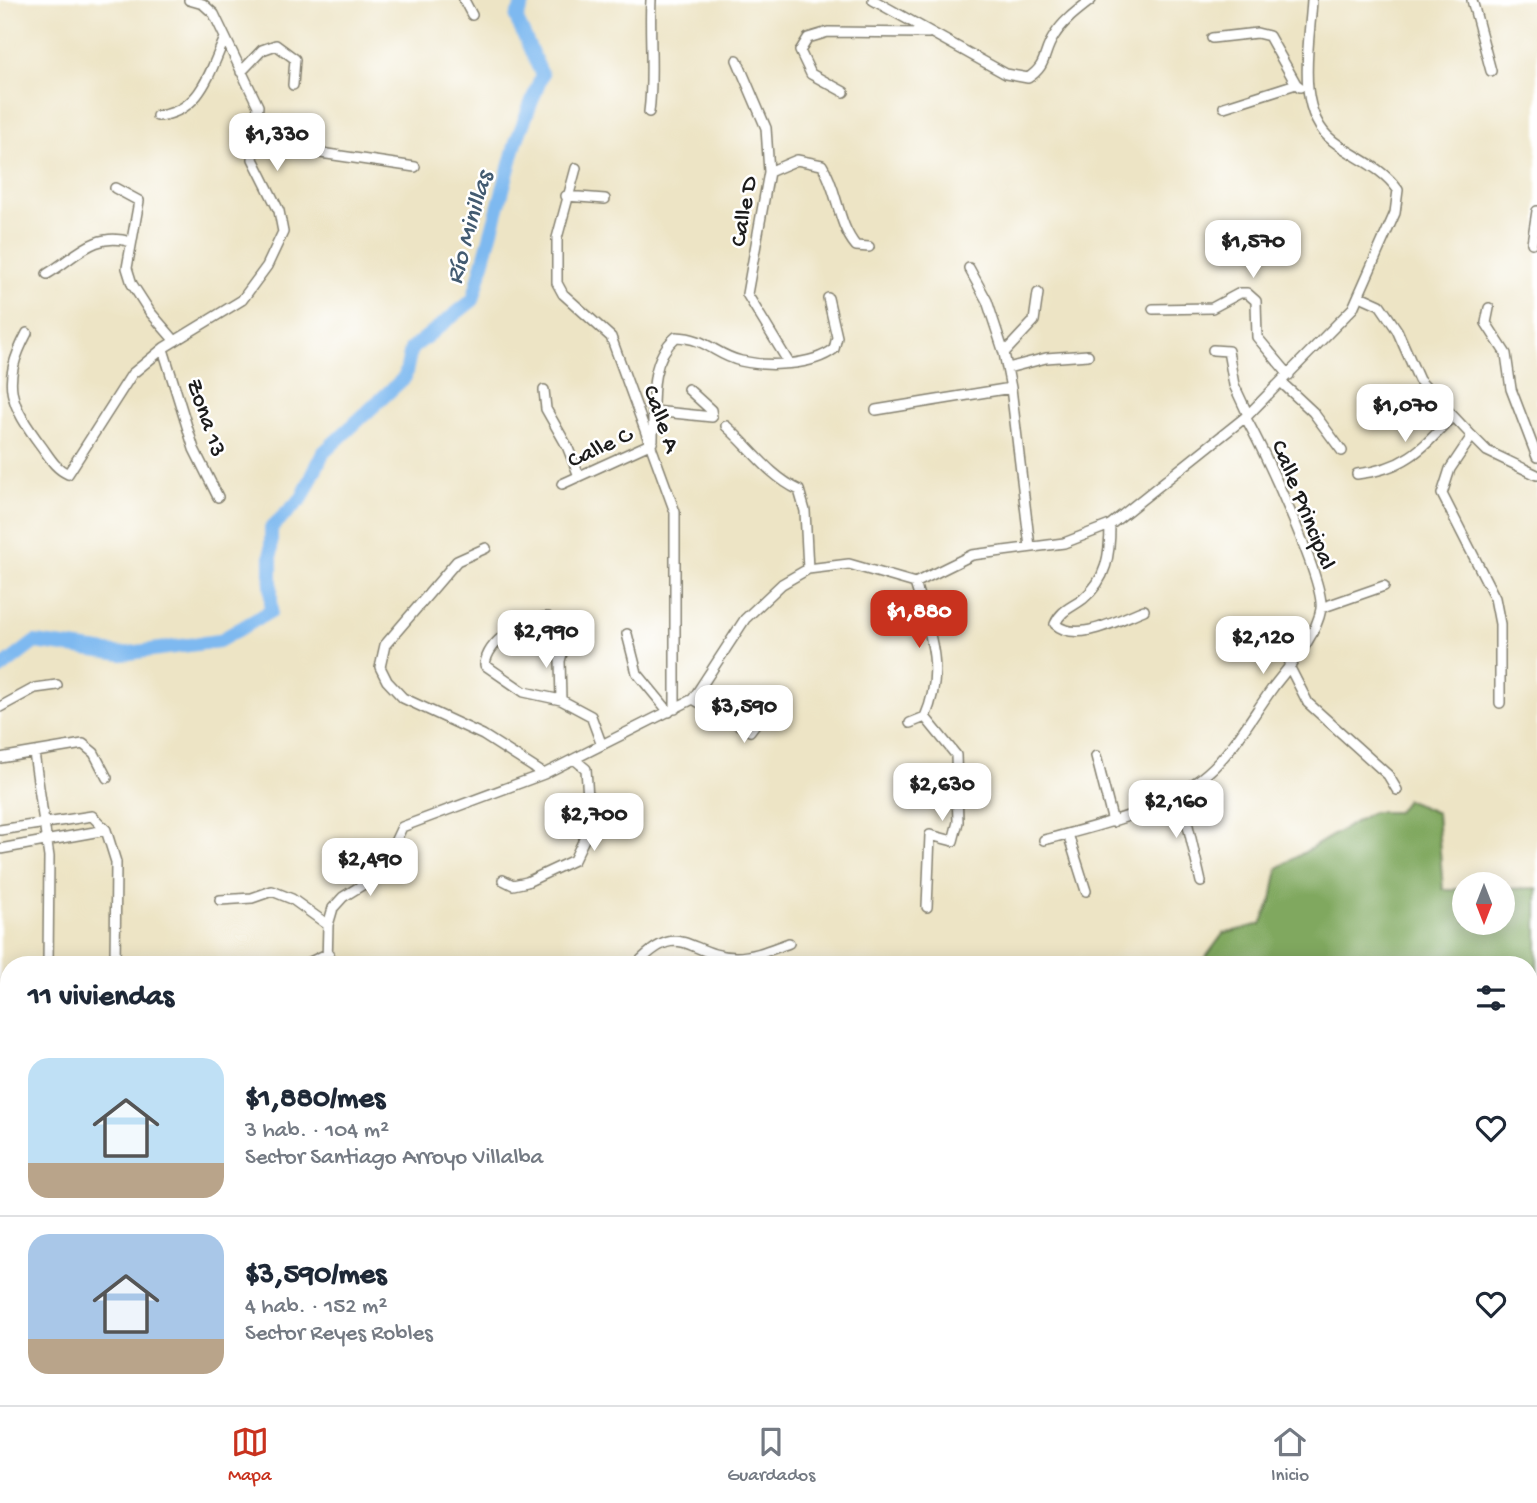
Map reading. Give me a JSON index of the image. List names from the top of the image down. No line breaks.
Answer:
{"streets":{"street":["Calle D","Zona 13","Calle A","Calle C","Calle Principal"]},"crossings":[["Calle A","Calle C"]],"water":["Río Minillas"],"north":"bottom","page":{"price":["$1,330","$1,570","$1,070","$1,880","$2,990","$2,120","$3,590","$2,630","$2,160","$2,700","$2,490"],"heading":"11 viviendas","list":[{"name":"$1,880/mes","note":"3 hab. · 104 m² · Sector Santiago Arroyo Villalba"},{"name":"$3,590/mes","note":"4 hab. · 152 m² · Sector Reyes Robles"}],"tabs":["Mapa","Guardados","Inicio"]}}
